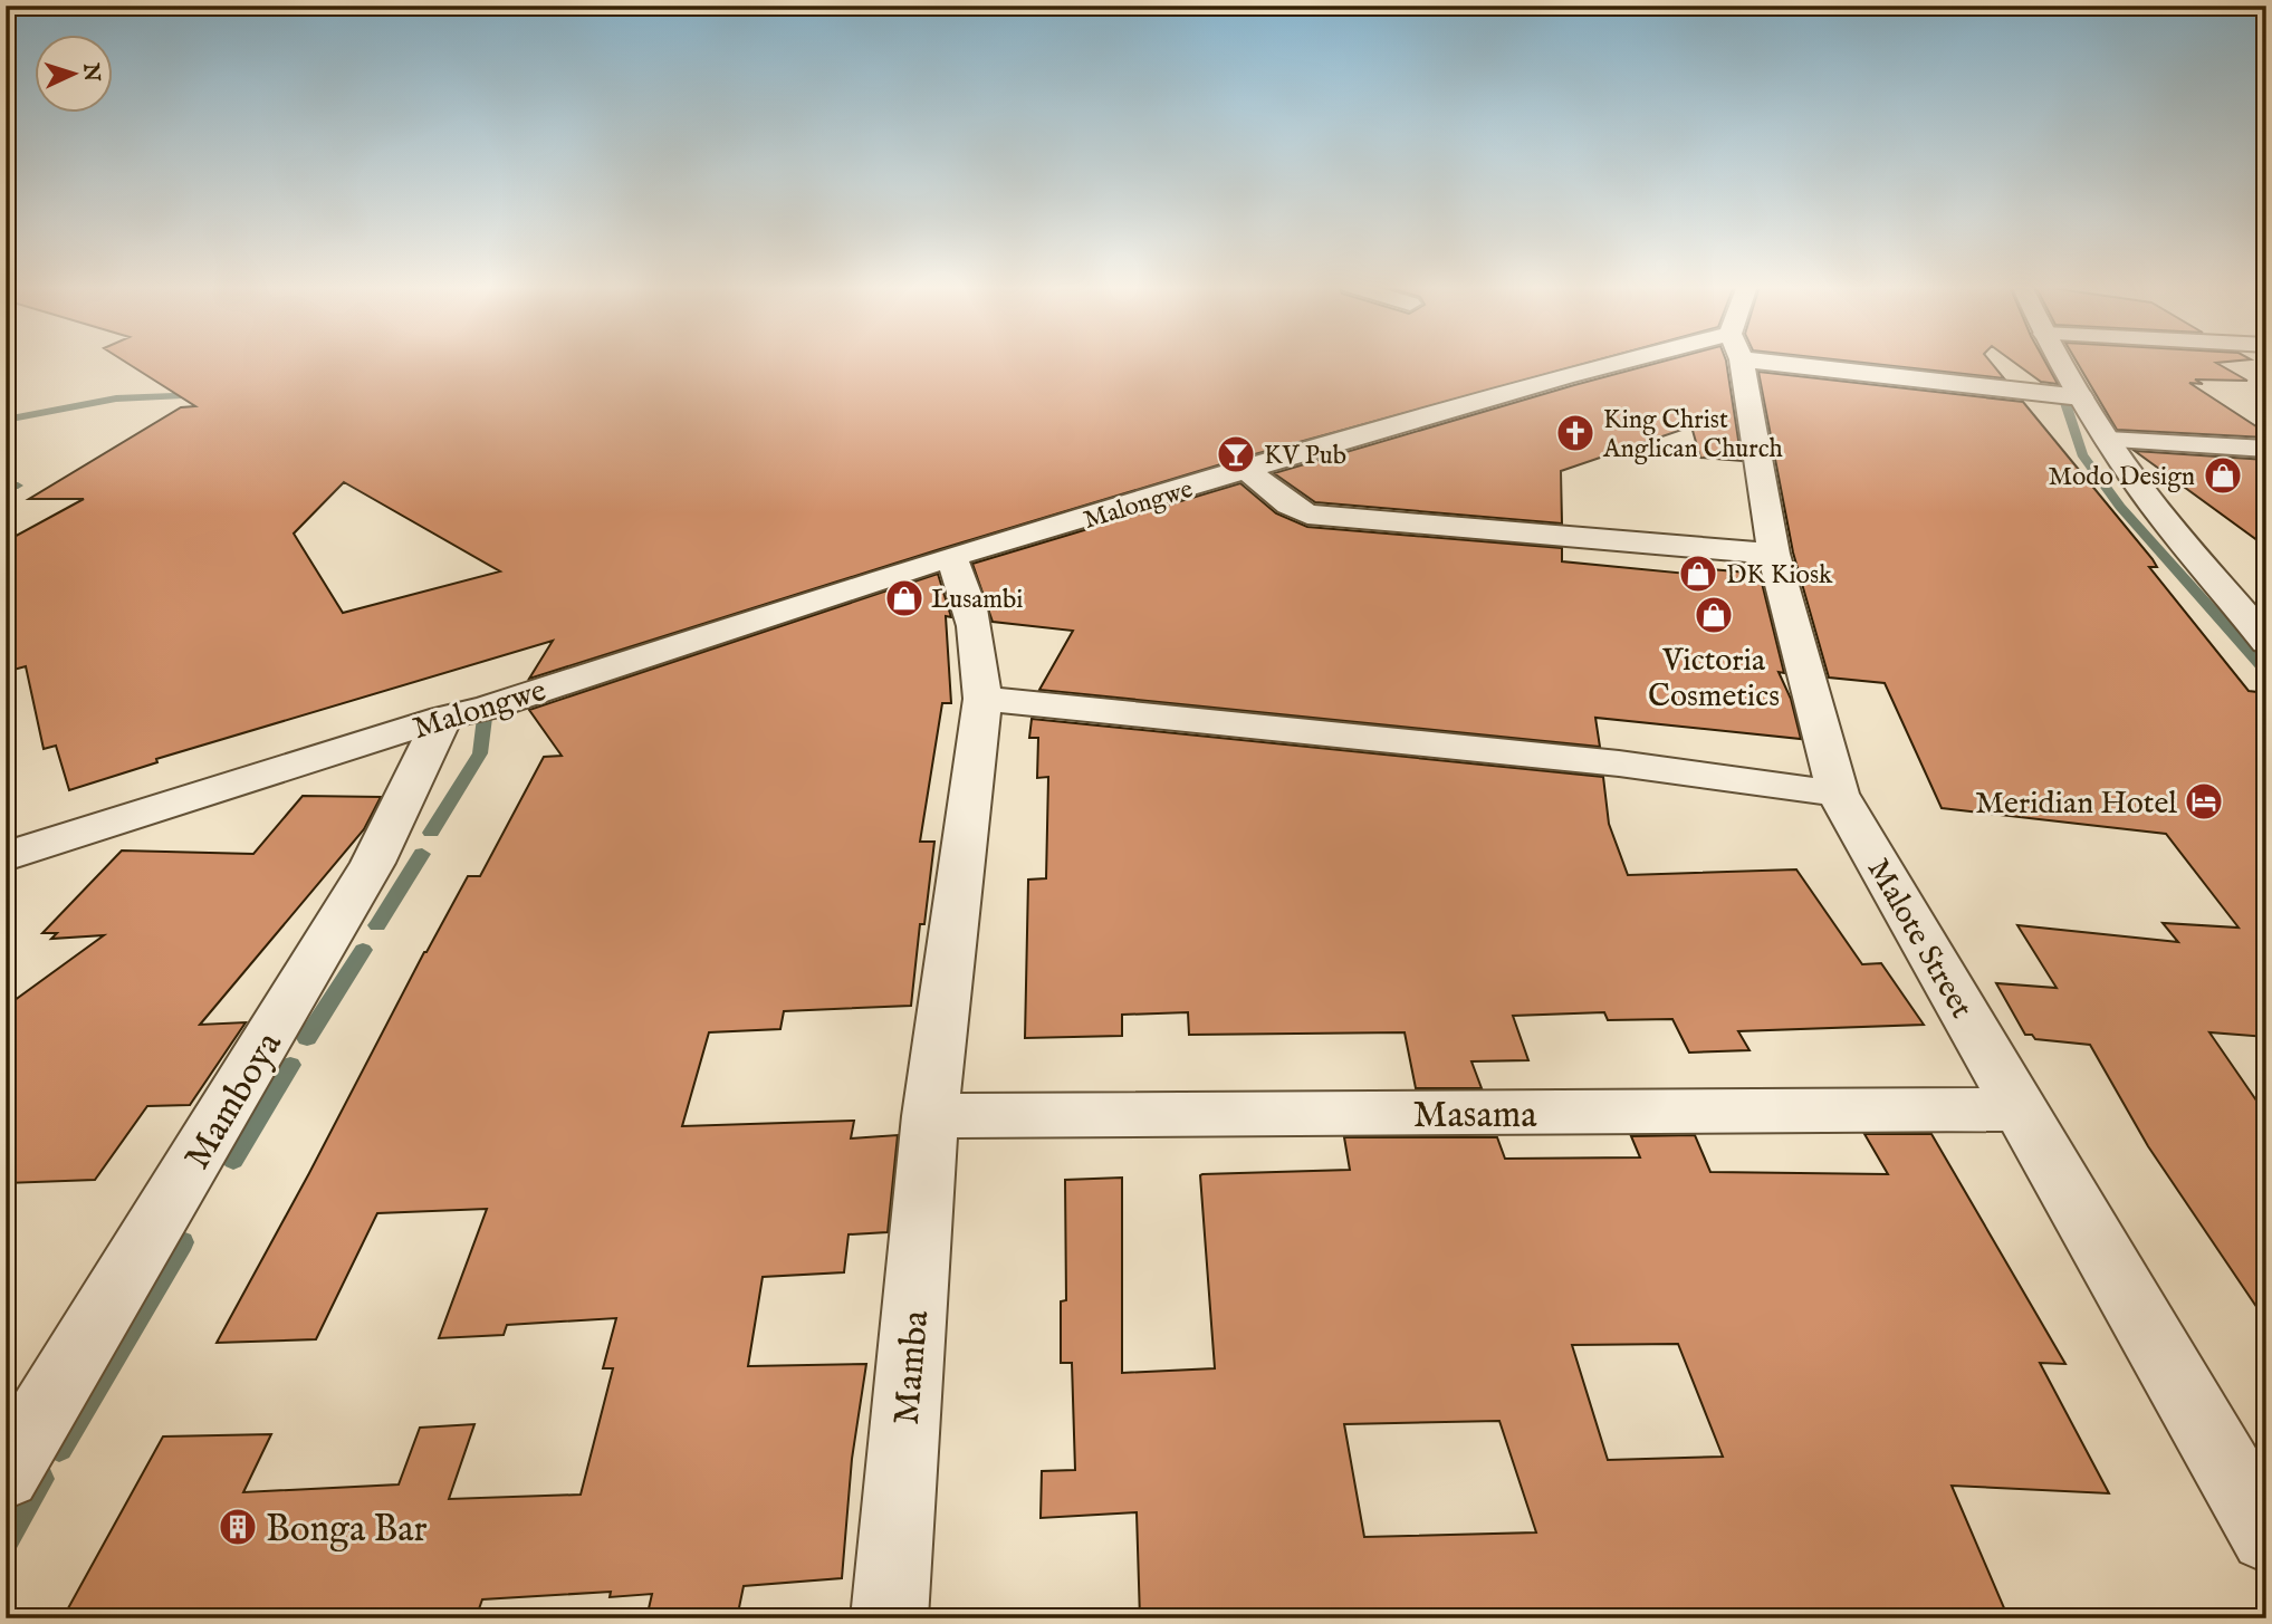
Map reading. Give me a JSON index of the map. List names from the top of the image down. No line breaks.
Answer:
{"streets":{"street":["Malongwe","Malote Street","Mamboya","Masama","Mamba"]},"crossings":[["Malongwe","Mamboya"],["Malote Street","Masama"],["Masama","Mamba"]],"places":{"church":["King Christ Anglican Church"],"bar":["KV Pub"],"shop":["Modo Design","DK Kiosk","Lusambi","Victoria Cosmetics"],"hotel":["Meridian Hotel"],"building":["Bonga Bar"]},"north":"right"}
